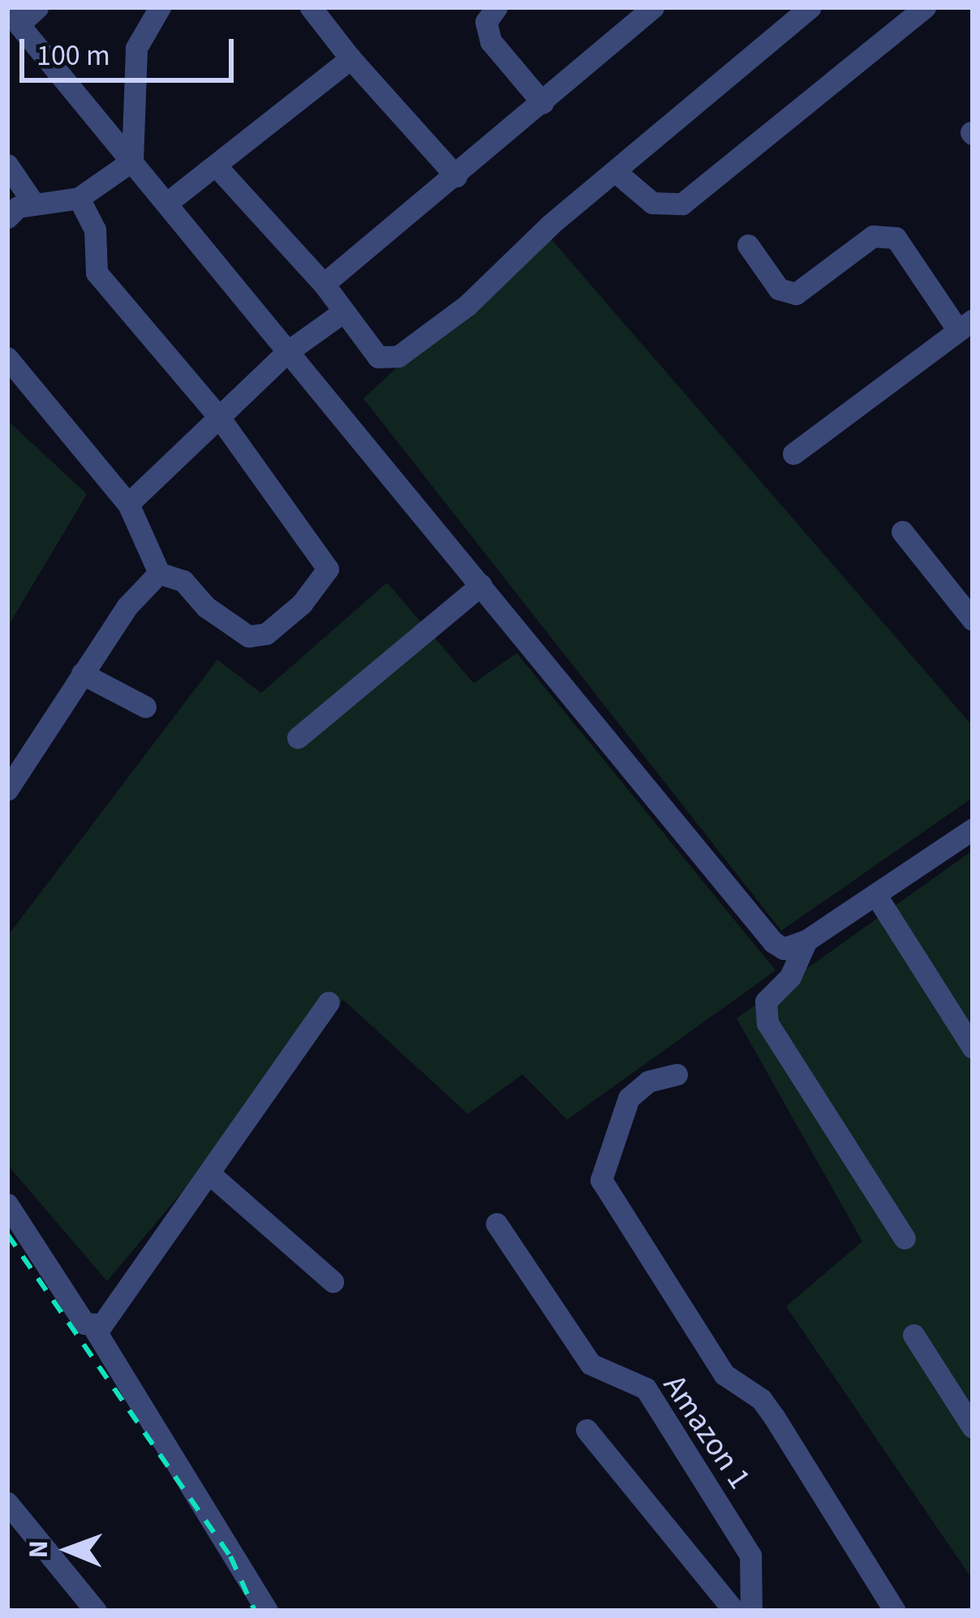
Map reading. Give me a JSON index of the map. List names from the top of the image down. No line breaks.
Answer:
{"streets":{"street":["Amazon 1"]},"scale_bar":"100 m","north":"left"}
